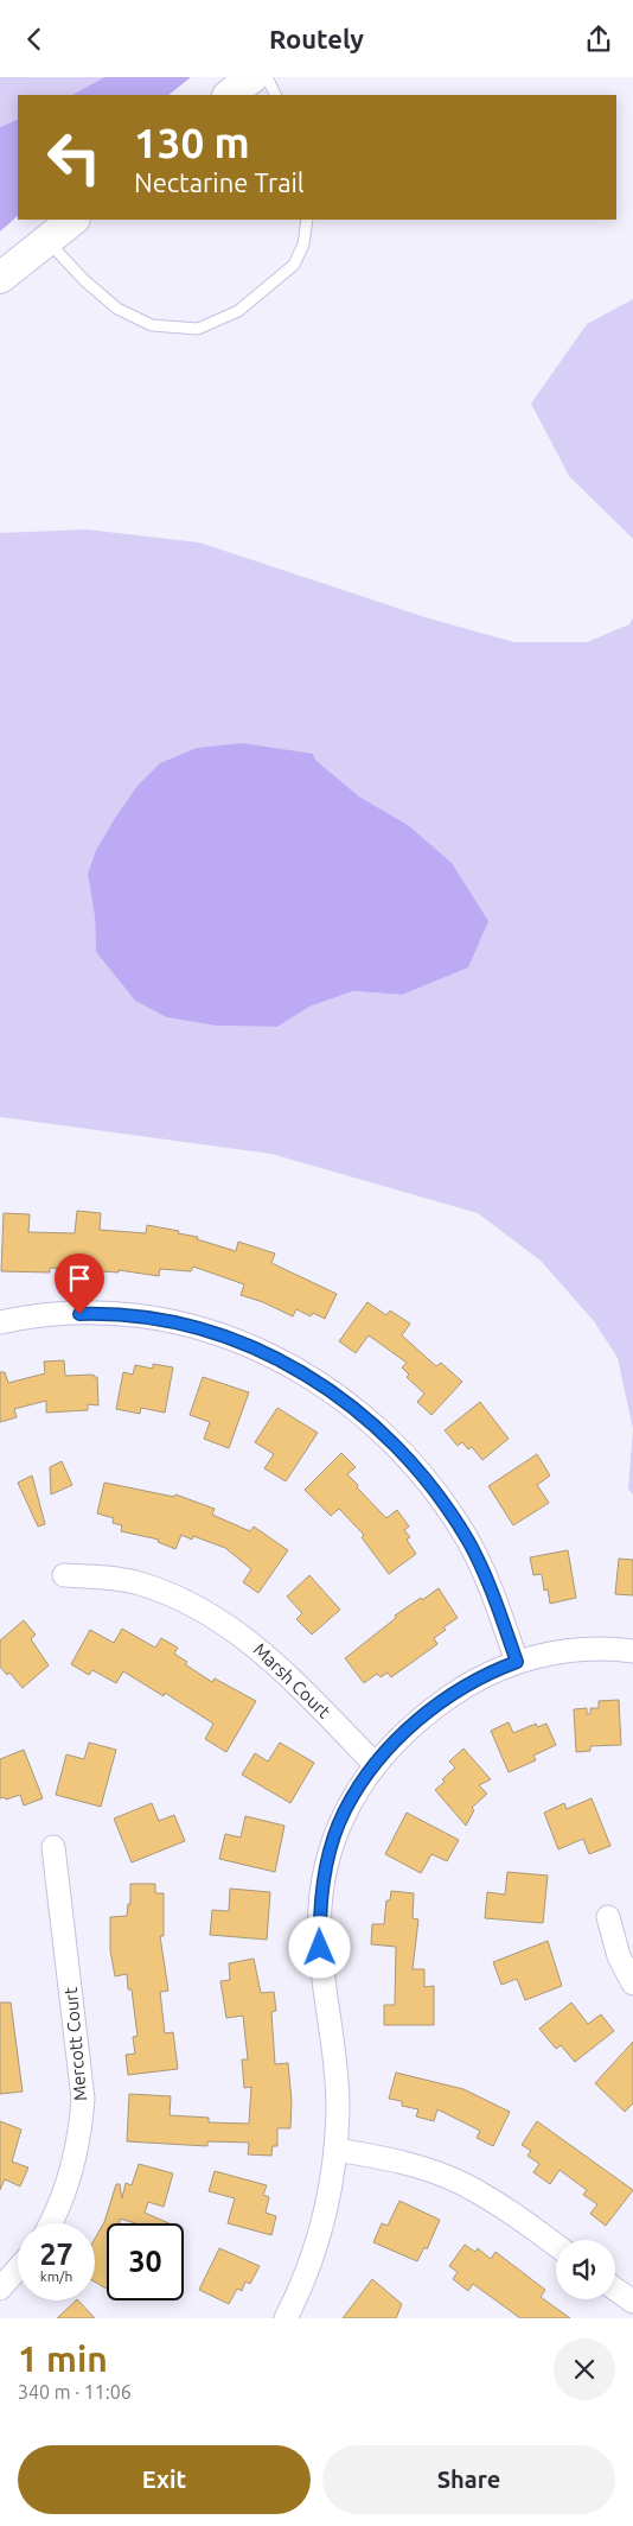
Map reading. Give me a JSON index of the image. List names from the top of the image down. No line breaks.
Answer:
{"streets":{"street":["Marsh Court","Mercott Court"]},"page":{"header":"Routely","turn":["130 m","Nectarine Trail"],"speed":"27 km/h","limit":"30","heading":["1 min","340 m · 11:06"],"buttons":["Exit","Share"]}}
